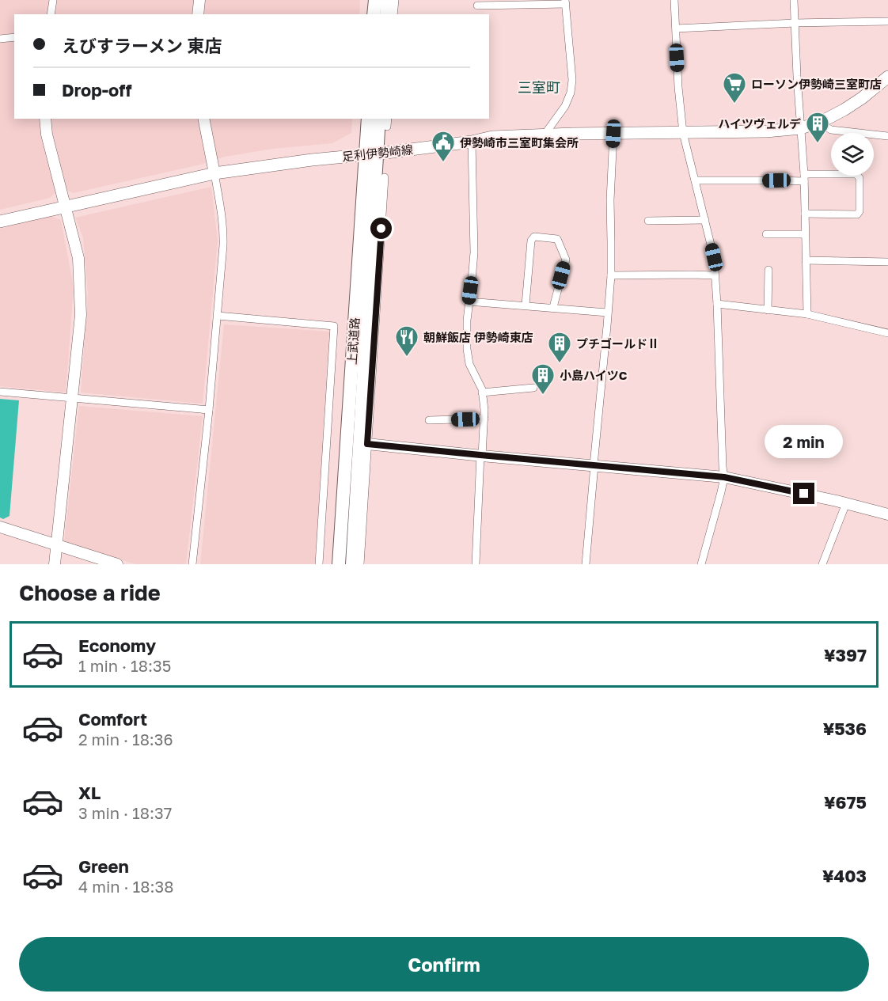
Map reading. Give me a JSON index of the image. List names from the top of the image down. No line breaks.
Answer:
{"streets":{"highway":["上武道路"],"main road":["足利伊勢崎線"]},"crossings":[["足利伊勢崎線","上武道路"]],"districts":["三室町"],"places":{"supermarket":["ローソン伊勢崎三室町店"],"building":["ハイツヴェルデ","プチゴールドⅡ","小島ハイツC"],"public building":["伊勢崎市三室町集会所"],"restaurant":["朝鮮飯店 伊勢崎東店"]},"page":{"banner":["えびすラーメン 東店","Drop-off"],"bubble":"2 min","heading":"Choose a ride","list":[{"name":"Economy","note":"1 min · 18:35","value":"¥397"},{"name":"Comfort","note":"2 min · 18:36","value":"¥536"},{"name":"XL","note":"3 min · 18:37","value":"¥675"},{"name":"Green","note":"4 min · 18:38","value":"¥403"}],"buttons":"Confirm"}}
